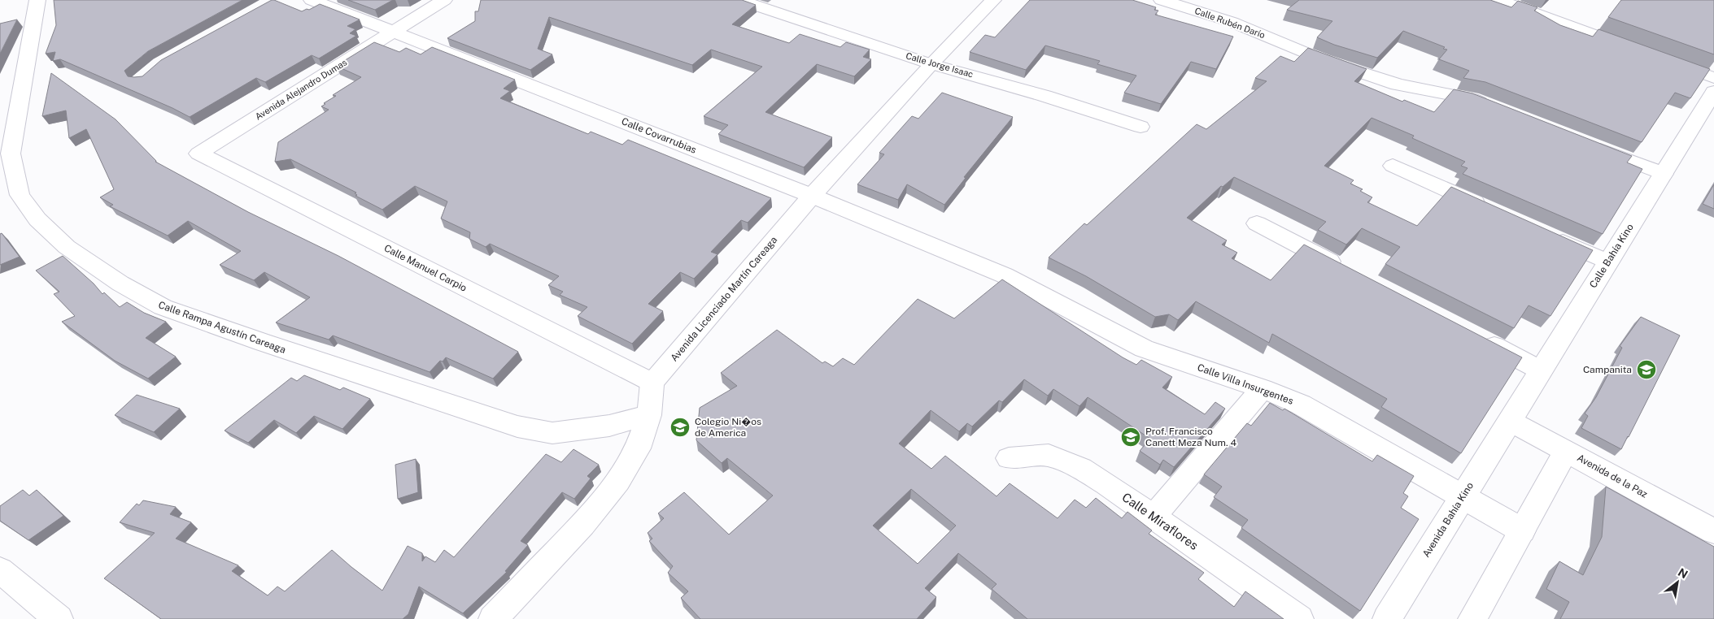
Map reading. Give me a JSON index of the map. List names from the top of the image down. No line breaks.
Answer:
{"streets":{"street":["Calle Rubén Darío","Calle Jorge Isaac","Avenida Alejandro Dumas","Calle Covarrubias","Calle Bahía Kino","Calle Manuel Carpio","Avenida Licenciado Martín Careaga","Calle Rampa Agustín Careaga","Calle Villa Insurgentes","Avenida de la Paz","Avenida Bahía Kino","Calle Miraflores"]},"crossings":[["Calle Jorge Isaac","Avenida Licenciado Martín Careaga"],["Avenida Alejandro Dumas","Calle Covarrubias"],["Avenida Alejandro Dumas","Calle Manuel Carpio"],["Calle Covarrubias","Avenida Licenciado Martín Careaga"],["Calle Covarrubias","Calle Villa Insurgentes"],["Calle Bahía Kino","Avenida de la Paz"],["Calle Bahía Kino","Avenida Bahía Kino"],["Calle Manuel Carpio","Avenida Licenciado Martín Careaga"],["Calle Villa Insurgentes","Avenida Bahía Kino"],["Avenida de la Paz","Avenida Bahía Kino"]],"places":{"school or university":["Campanita","Colegio Ni�os de America","Prof. Francisco Canett Meza Num. 4"]},"north":"top right"}
